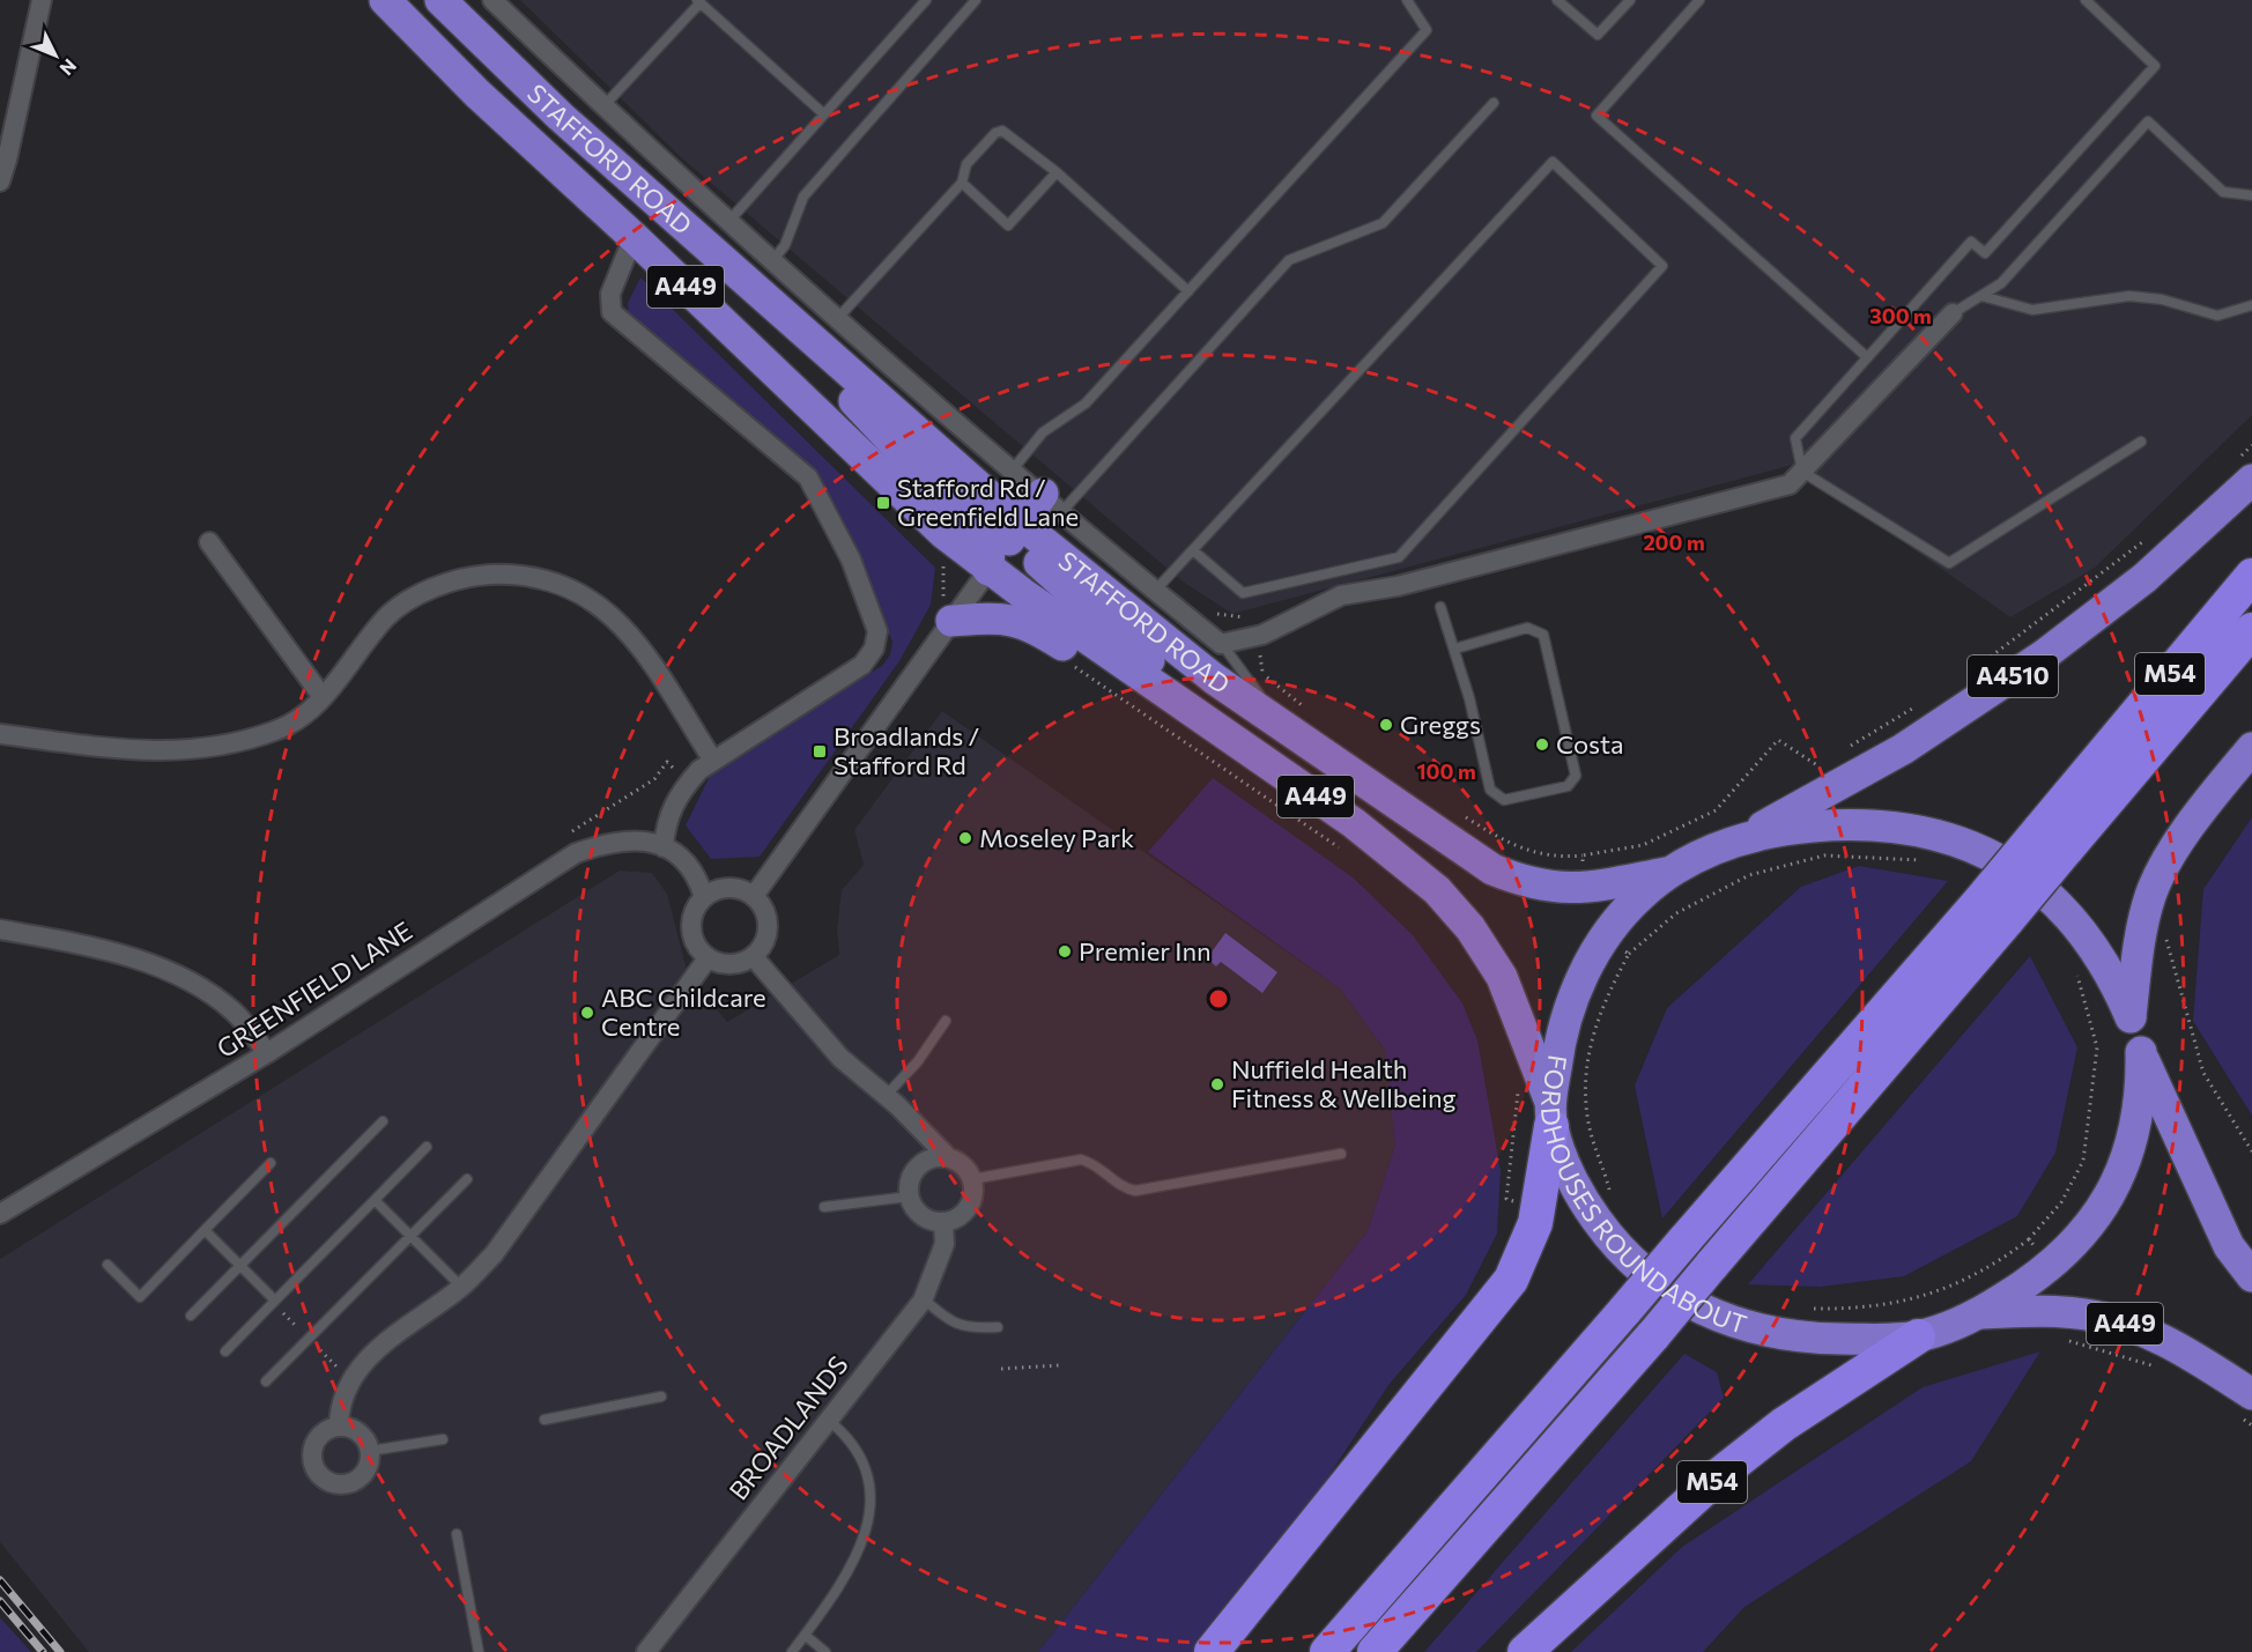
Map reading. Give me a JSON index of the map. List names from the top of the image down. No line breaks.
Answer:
{"streets":{"highway":["STAFFORD ROAD","A449","M54","A4510","FORDHOUSES ROUNDABOUT"],"street":["GREENFIELD LANE","BROADLANDS"]},"crossings":[["STAFFORD ROAD","FORDHOUSES ROUNDABOUT"],["A449","FORDHOUSES ROUNDABOUT"],["M54","FORDHOUSES ROUNDABOUT"],["A4510","FORDHOUSES ROUNDABOUT"]],"places":{"transit":["Stafford Rd / Greenfield Lane","Broadlands / Stafford Rd"],"other":["Greggs","Costa","Moseley Park","Premier Inn","ABC Childcare Centre","Nuffield Health Fitness & Wellbeing"]},"north":"bottom right","rings":["300 m","200 m","100 m"]}
